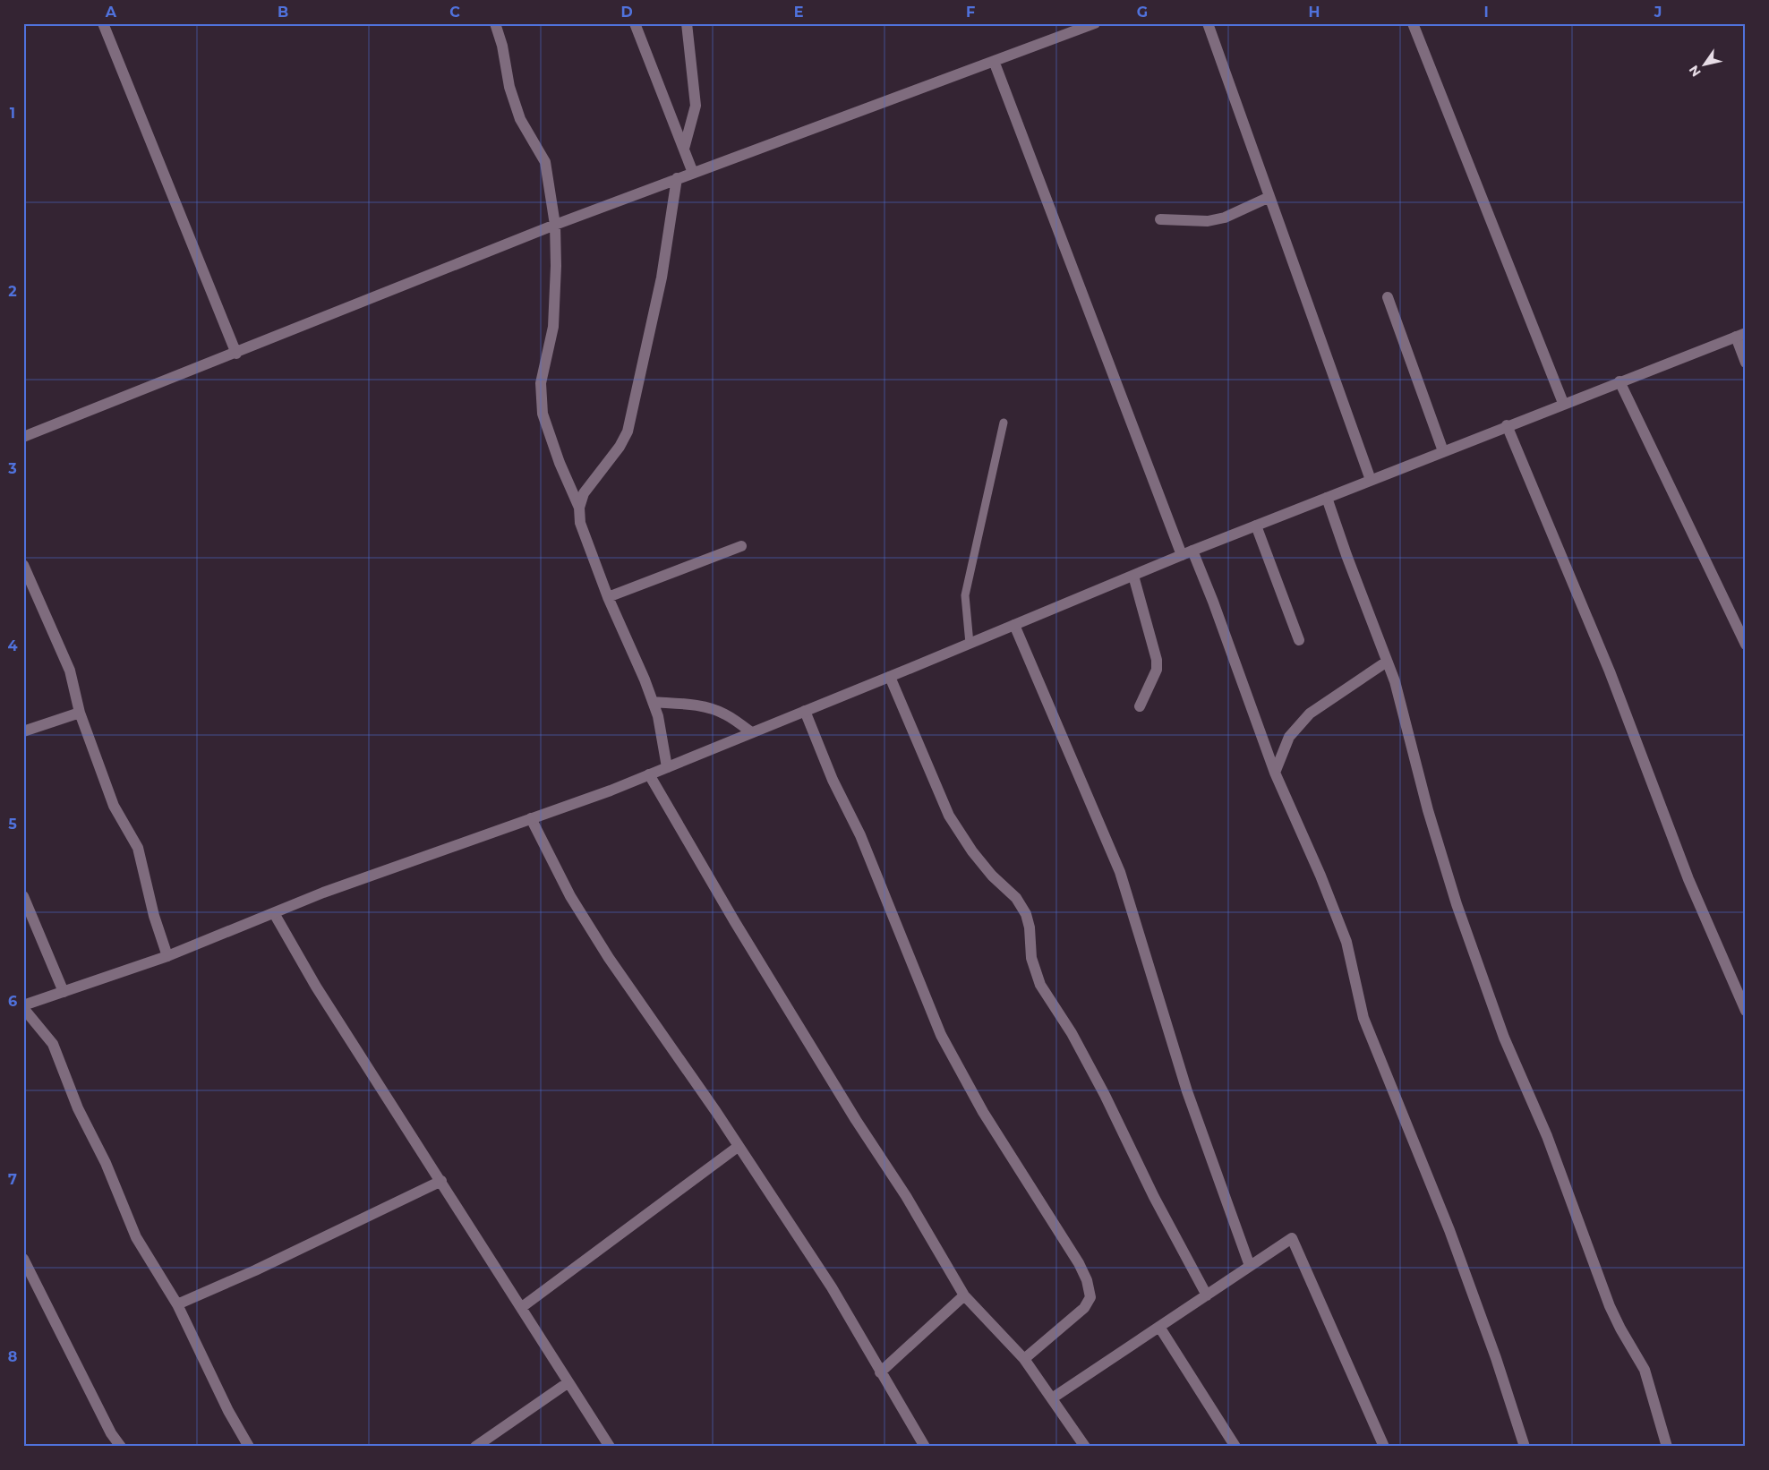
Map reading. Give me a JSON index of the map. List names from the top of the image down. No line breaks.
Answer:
{"north":"bottom left","grid":{"columns":["A","B","C","D","E","F","G","H","I","J"],"rows":["1","2","3","4","5","6","7","8"]}}
